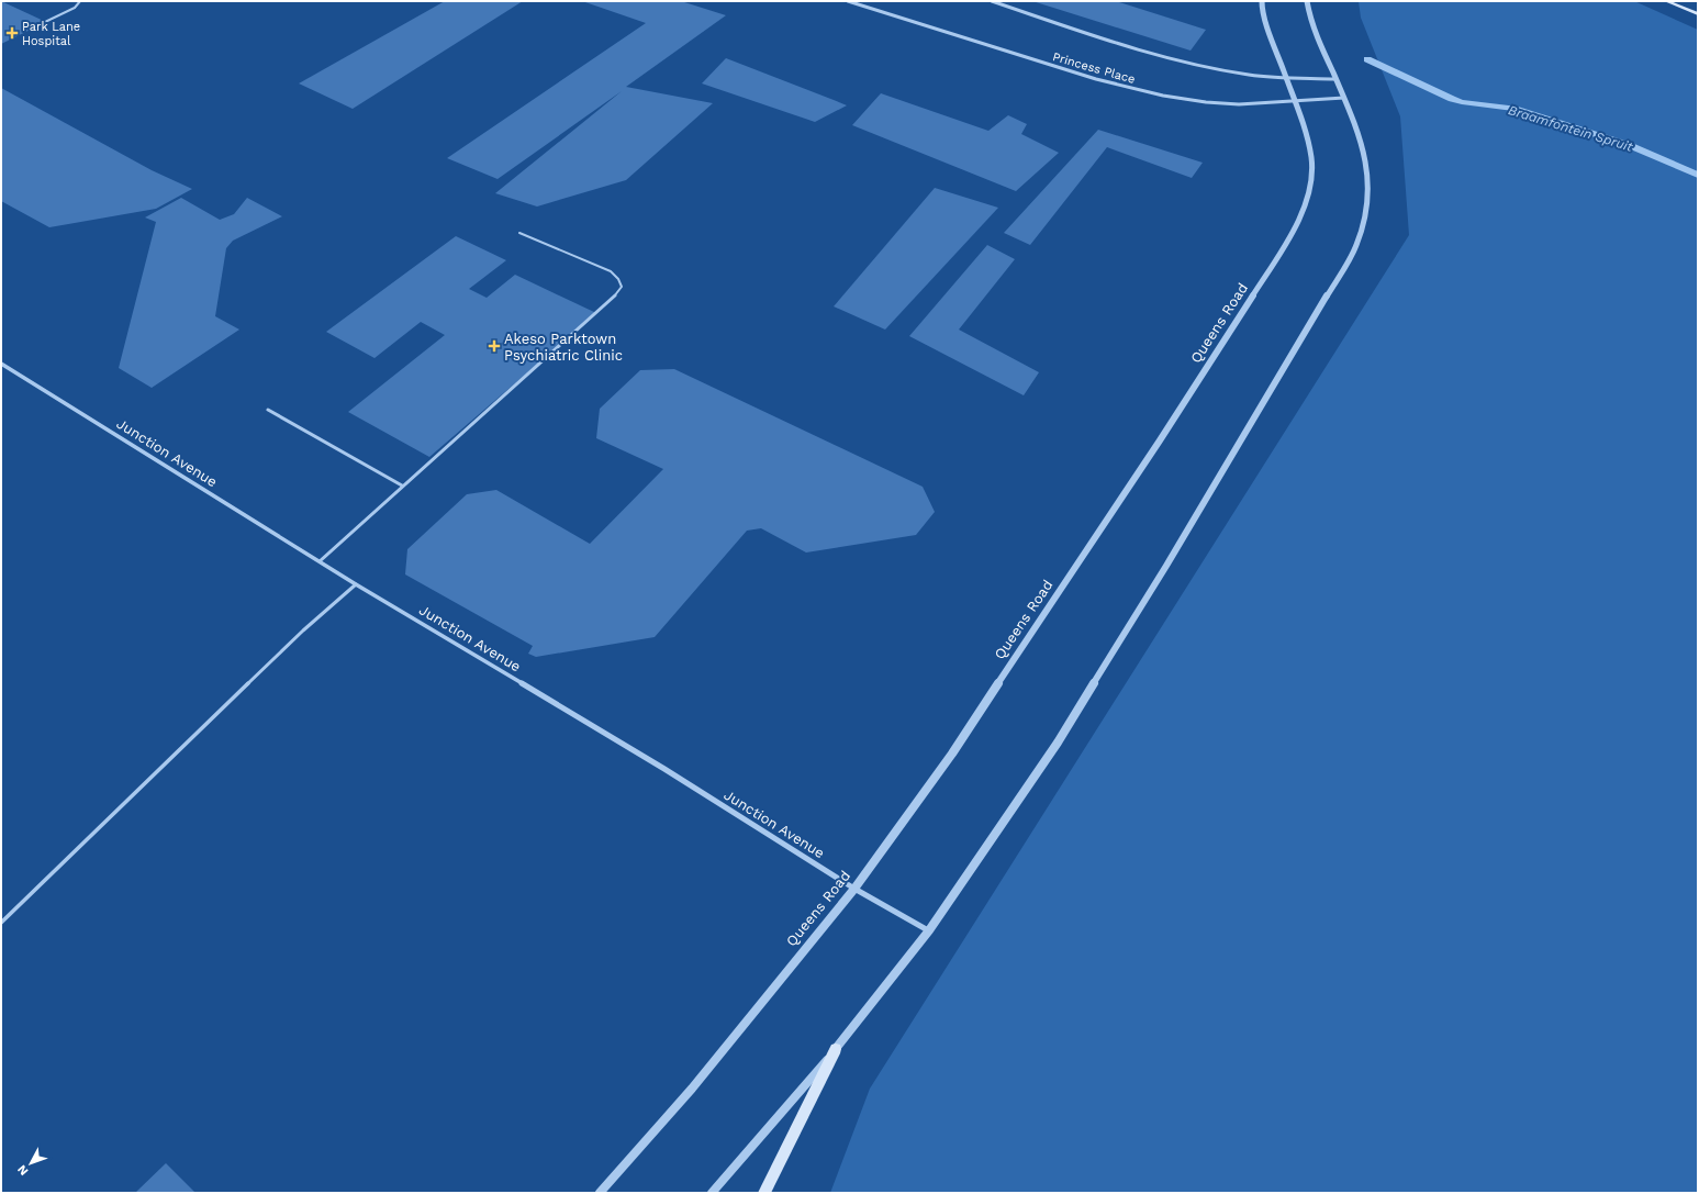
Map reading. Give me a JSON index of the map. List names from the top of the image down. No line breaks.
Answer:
{"streets":{"street":["Princess Place","Queens Road","Junction Avenue"]},"crossings":[["Princess Place","Queens Road"],["Queens Road","Junction Avenue"]],"water":["Braamfontein Spruit"],"places":{"health":["Park Lane Hospital","Akeso Parktown Psychiatric Clinic"]},"north":"bottom left"}
